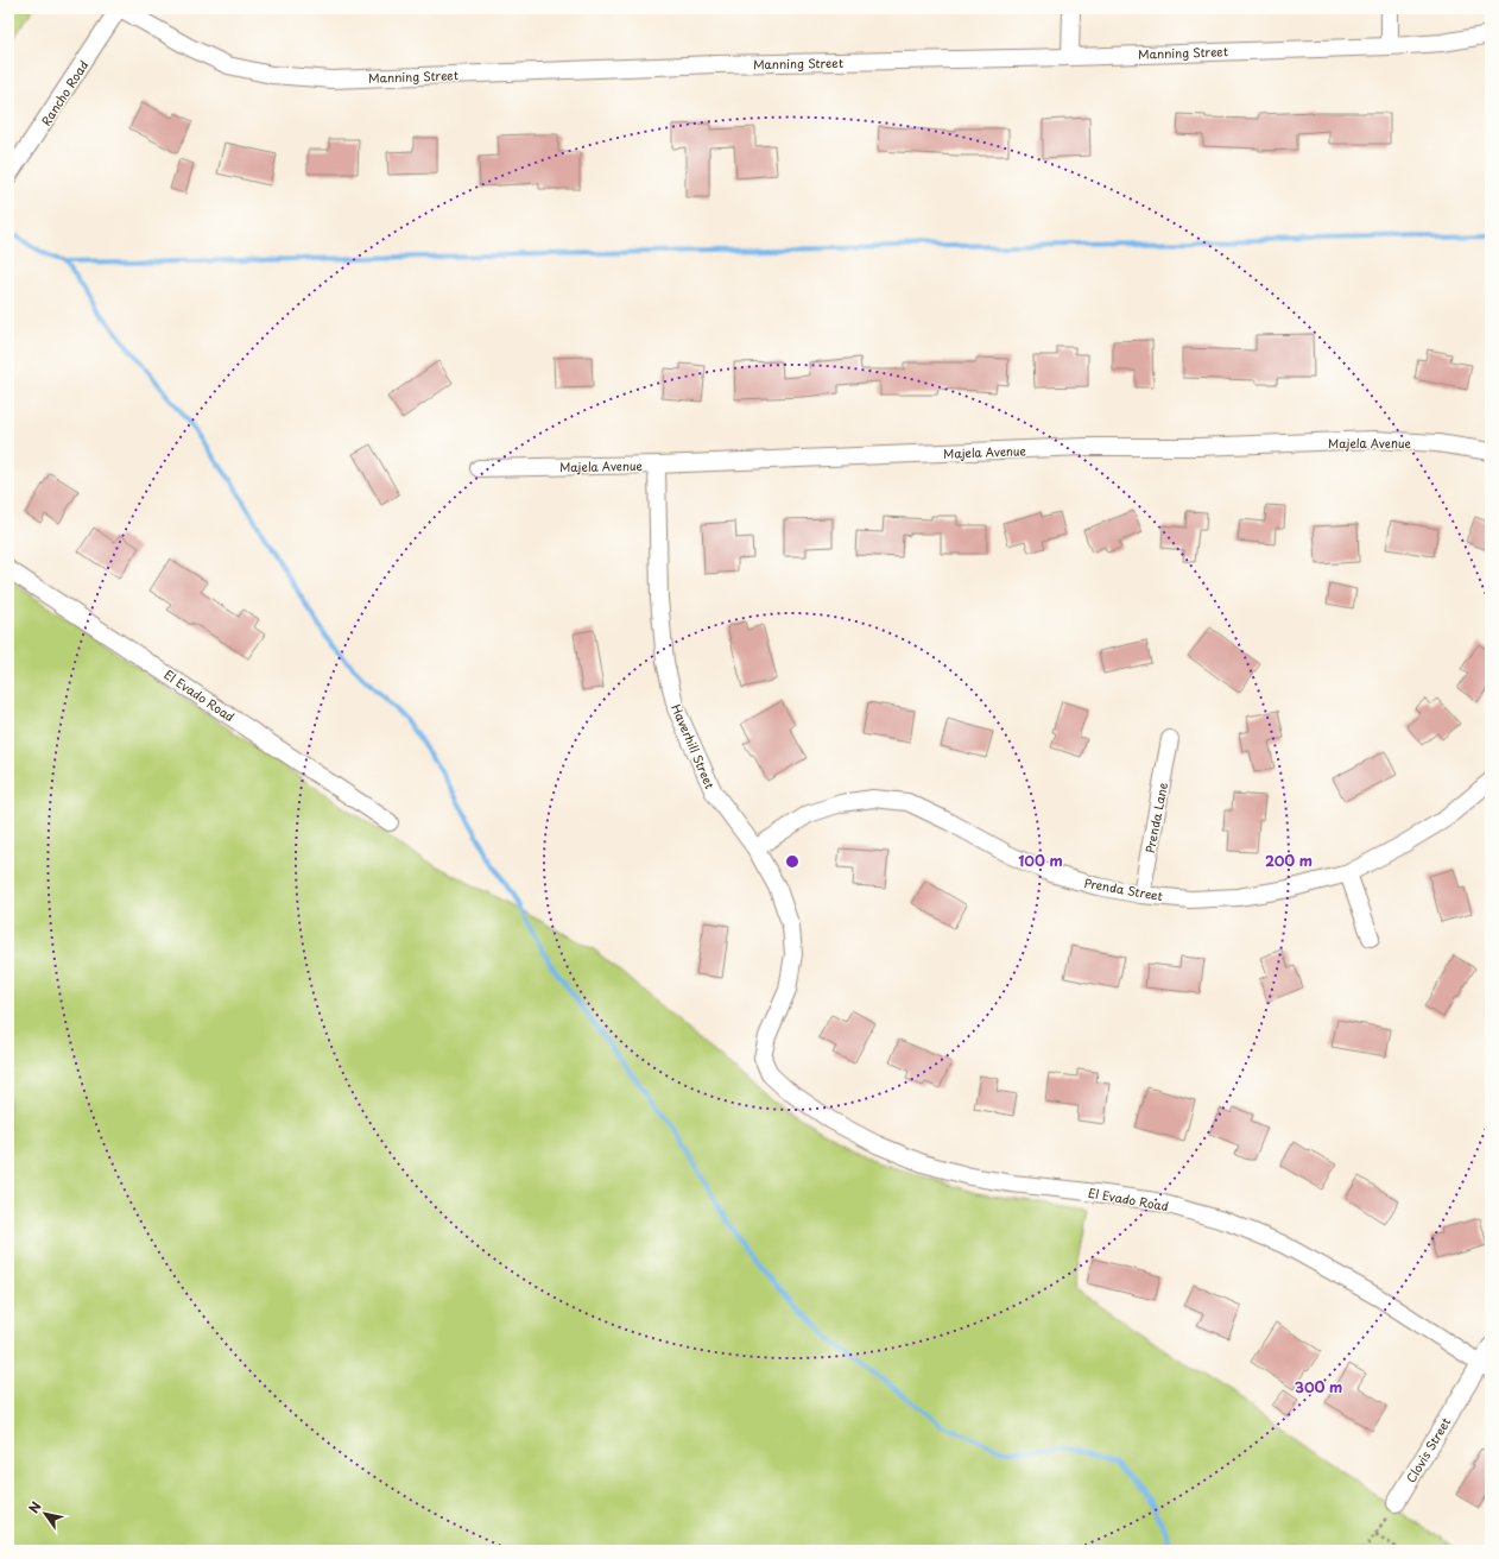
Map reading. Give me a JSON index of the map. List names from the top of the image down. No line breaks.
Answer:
{"streets":{"street":["Manning Street","Rancho Road","Majela Avenue","El Evado Road","Haverhill Street","Prenda Lane","Prenda Street","Clovis Street"]},"crossings":[["Manning Street","Rancho Road"],["Majela Avenue","Haverhill Street"],["El Evado Road","Haverhill Street"],["El Evado Road","Clovis Street"],["Haverhill Street","Prenda Street"],["Prenda Lane","Prenda Street"]],"north":"top left","rings":["100 m","200 m","300 m"]}
